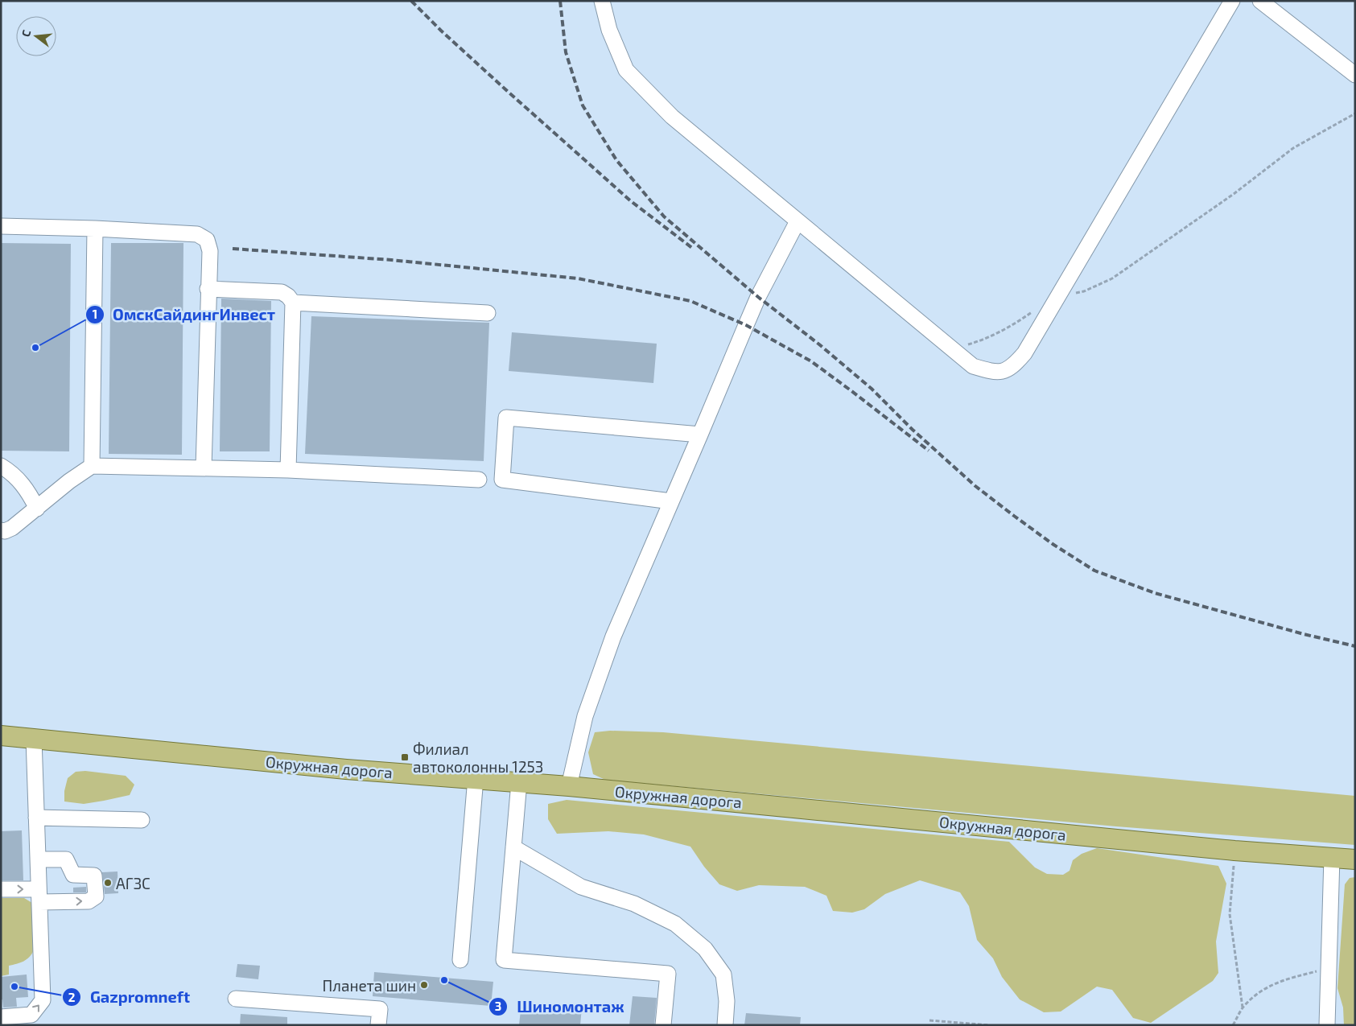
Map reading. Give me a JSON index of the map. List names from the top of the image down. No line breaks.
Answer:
{"streets":{"main road":["Окружная дорога"]},"places":{"other":["ОмскСайдингИнвест","АГЗС","Шиномонтаж","Планета шин","Gazpromneft"],"transit":["Филиал автоколонны 1253"]},"north":"left"}
